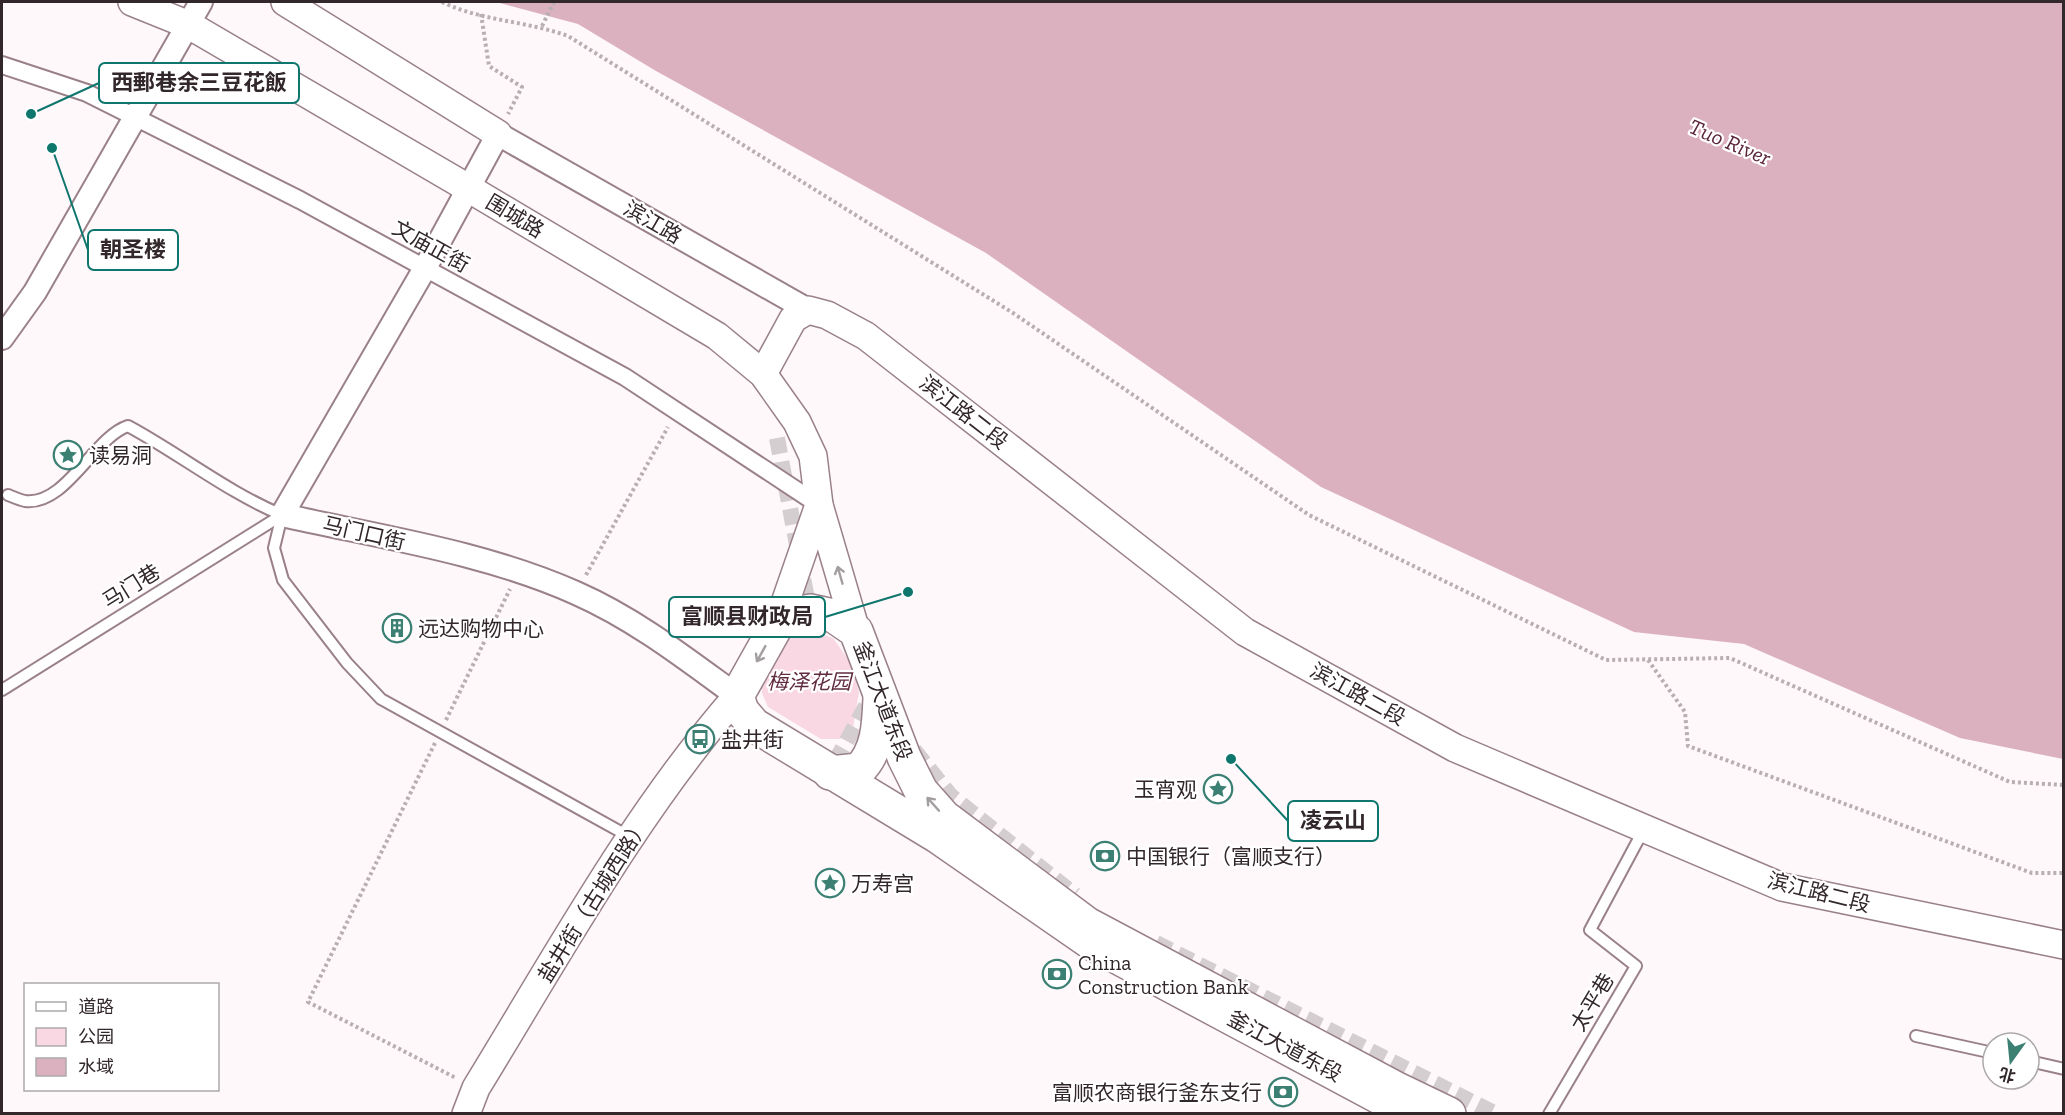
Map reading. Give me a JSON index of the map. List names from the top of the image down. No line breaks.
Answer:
{"streets":{"main road":["釜江大道东段"],"street":["围城路","滨江路","文庙正街","滨江路二段","马门口街","盐井街（古城西路）"],"lane":["马门巷","太平巷"]},"crossings":[["围城路","文庙正街"],["围城路","马门口街"],["围城路","釜江大道东段"],["围城路","盐井街（古城西路）"],["滨江路","滨江路二段"],["滨江路二段","太平巷"],["马门口街","马门巷"],["马门口街","釜江大道东段"],["马门口街","盐井街（古城西路）"],["釜江大道东段","盐井街（古城西路）"]],"water":["Tuo River"],"parks":["梅泽花园"],"places":{"other":["西郵巷余三豆花飯","朝圣楼","富顺县财政局","凌云山"],"place":["读易洞","玉宵观","万寿宫"],"building":["远达购物中心"],"bus stop":["盐井街"],"bank":["中国银行（富顺支行）","China Construction Bank","富顺农商银行釜东支行"]},"legend":["道路","公园","水域"],"north":"bottom"}
